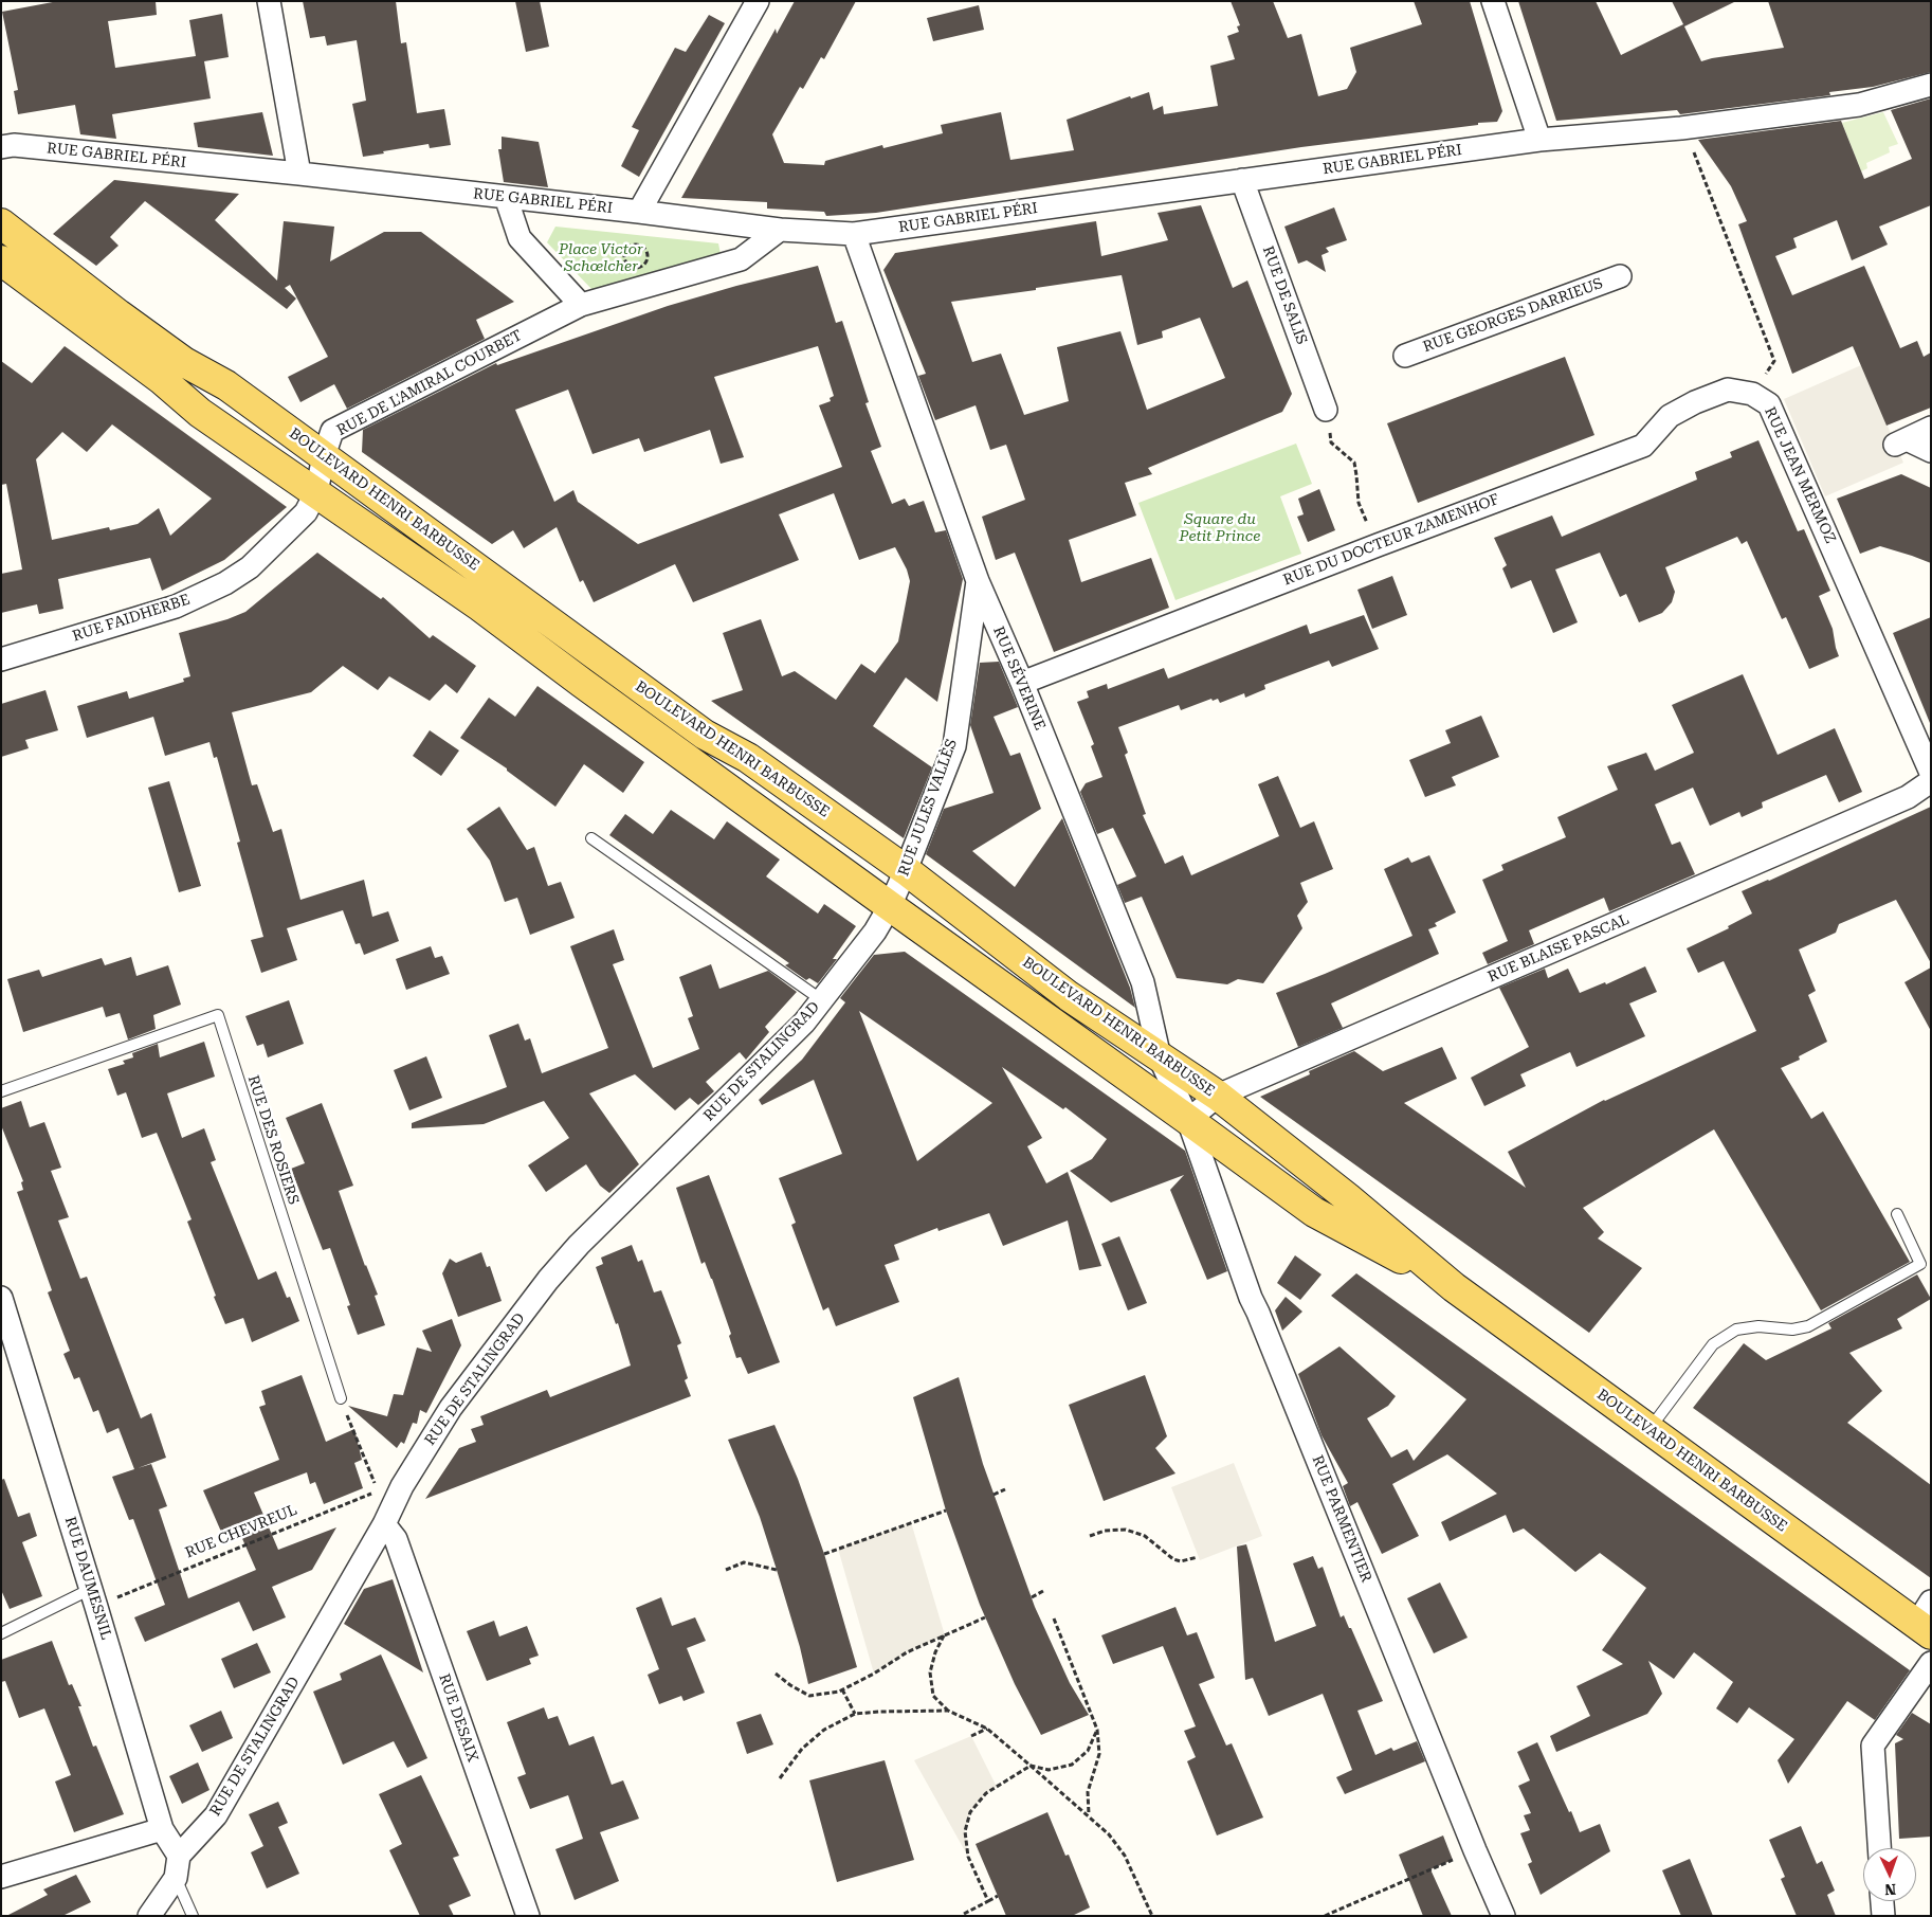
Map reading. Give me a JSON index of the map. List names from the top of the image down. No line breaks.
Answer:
{"streets":{"main road":["BOULEVARD HENRI BARBUSSE"],"street":["RUE GABRIEL PÉRI","RUE DE SALIS","RUE GEORGES DARRIEUS","RUE DE L'AMIRAL COURBET","RUE JEAN MERMOZ","RUE DU DOCTEUR ZAMENHOF","RUE FAIDHERBE","RUE SÉVERINE","RUE JULES VALLÈS","RUE BLAISE PASCAL","RUE DE STALINGRAD","RUE PARMENTIER","RUE DAUMESNIL","RUE DESAIX"],"lane":["RUE DES ROSIERS"],"path":["RUE CHEVREUL"]},"crossings":[["RUE GABRIEL PÉRI","RUE DE SALIS"],["RUE GABRIEL PÉRI","RUE DE L'AMIRAL COURBET"],["RUE GABRIEL PÉRI","RUE JEAN MERMOZ"],["RUE GABRIEL PÉRI","RUE SÉVERINE"],["RUE DE L'AMIRAL COURBET","BOULEVARD HENRI BARBUSSE"],["RUE DE L'AMIRAL COURBET","RUE FAIDHERBE"],["RUE JEAN MERMOZ","RUE DU DOCTEUR ZAMENHOF"],["BOULEVARD HENRI BARBUSSE","RUE FAIDHERBE"],["BOULEVARD HENRI BARBUSSE","RUE SÉVERINE"],["BOULEVARD HENRI BARBUSSE","RUE JULES VALLÈS"],["BOULEVARD HENRI BARBUSSE","RUE BLAISE PASCAL"],["BOULEVARD HENRI BARBUSSE","RUE DE STALINGRAD"],["BOULEVARD HENRI BARBUSSE","RUE PARMENTIER"],["RUE DU DOCTEUR ZAMENHOF","RUE SÉVERINE"],["RUE SÉVERINE","RUE JULES VALLÈS"],["RUE SÉVERINE","RUE BLAISE PASCAL"],["RUE SÉVERINE","RUE PARMENTIER"],["RUE JULES VALLÈS","RUE DE STALINGRAD"],["RUE BLAISE PASCAL","RUE PARMENTIER"],["RUE DE STALINGRAD","RUE DAUMESNIL"],["RUE DE STALINGRAD","RUE DESAIX"],["RUE DES ROSIERS","RUE CHEVREUL"],["RUE CHEVREUL","RUE DAUMESNIL"]],"parks":["Place Victor Schœlcher","Square du Petit Prince"],"north":"bottom"}
